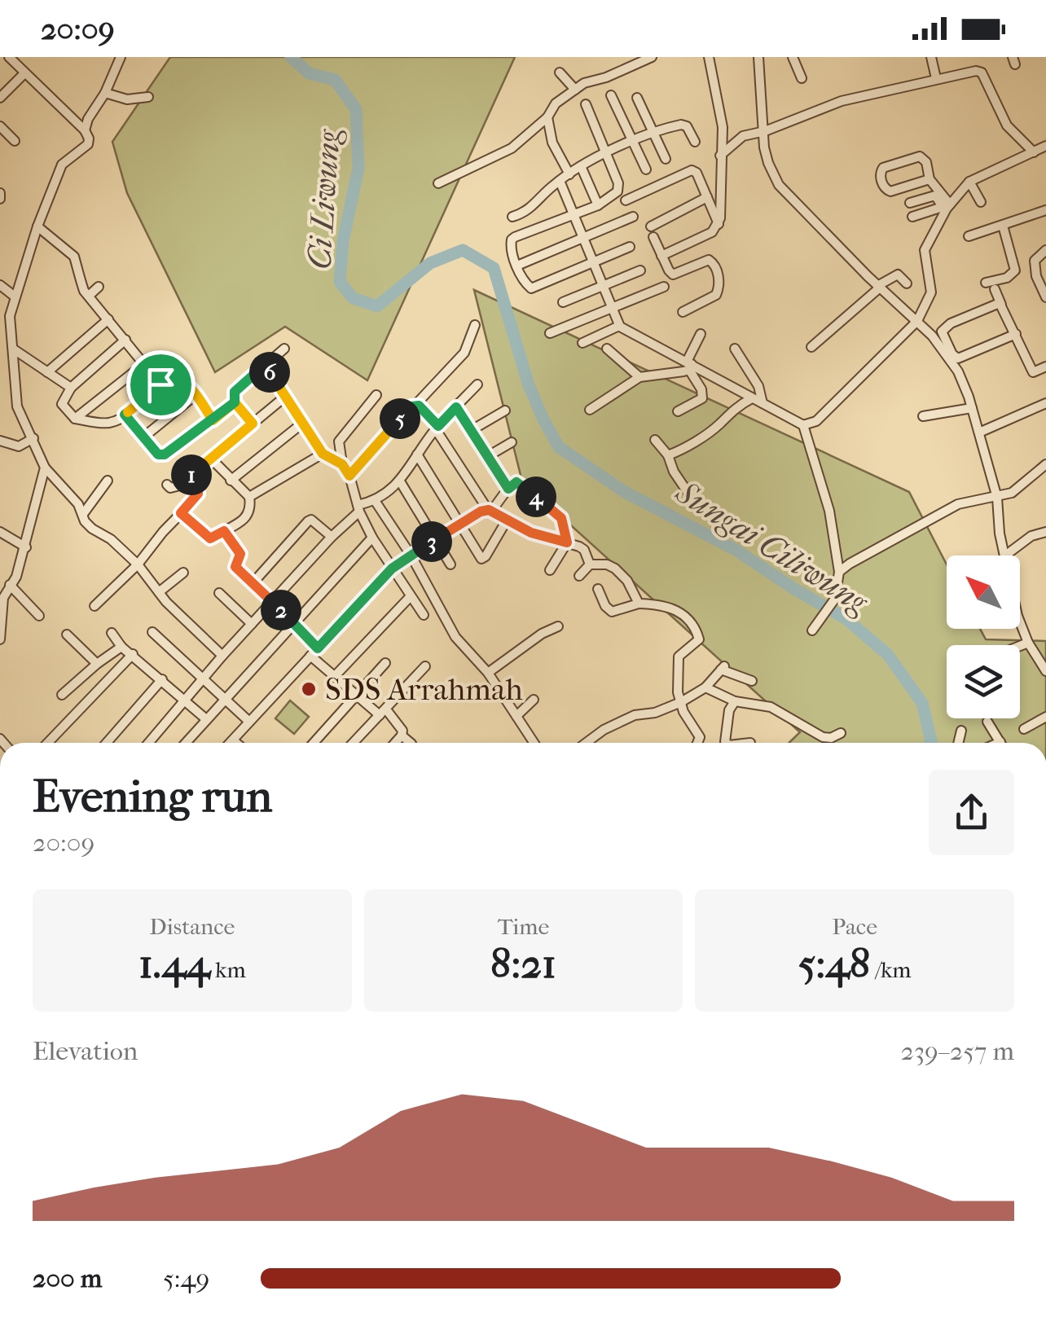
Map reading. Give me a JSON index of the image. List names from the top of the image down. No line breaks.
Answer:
{"water":["Ci Liwung","Sungai Ciliwung"],"places":["SDS Arrahmah"],"north":"top left","page":{"status":"20:09","pins":["6","5","1","4","3","2"],"heading":["Evening run","20:09"],"stats":[["Distance","1.44 km"],["Time","8:21"],["Pace","5:48 /km"]],"chart":["Elevation","239–257 m"],"list":[{"name":"200 m","note":"5:49"}]}}
